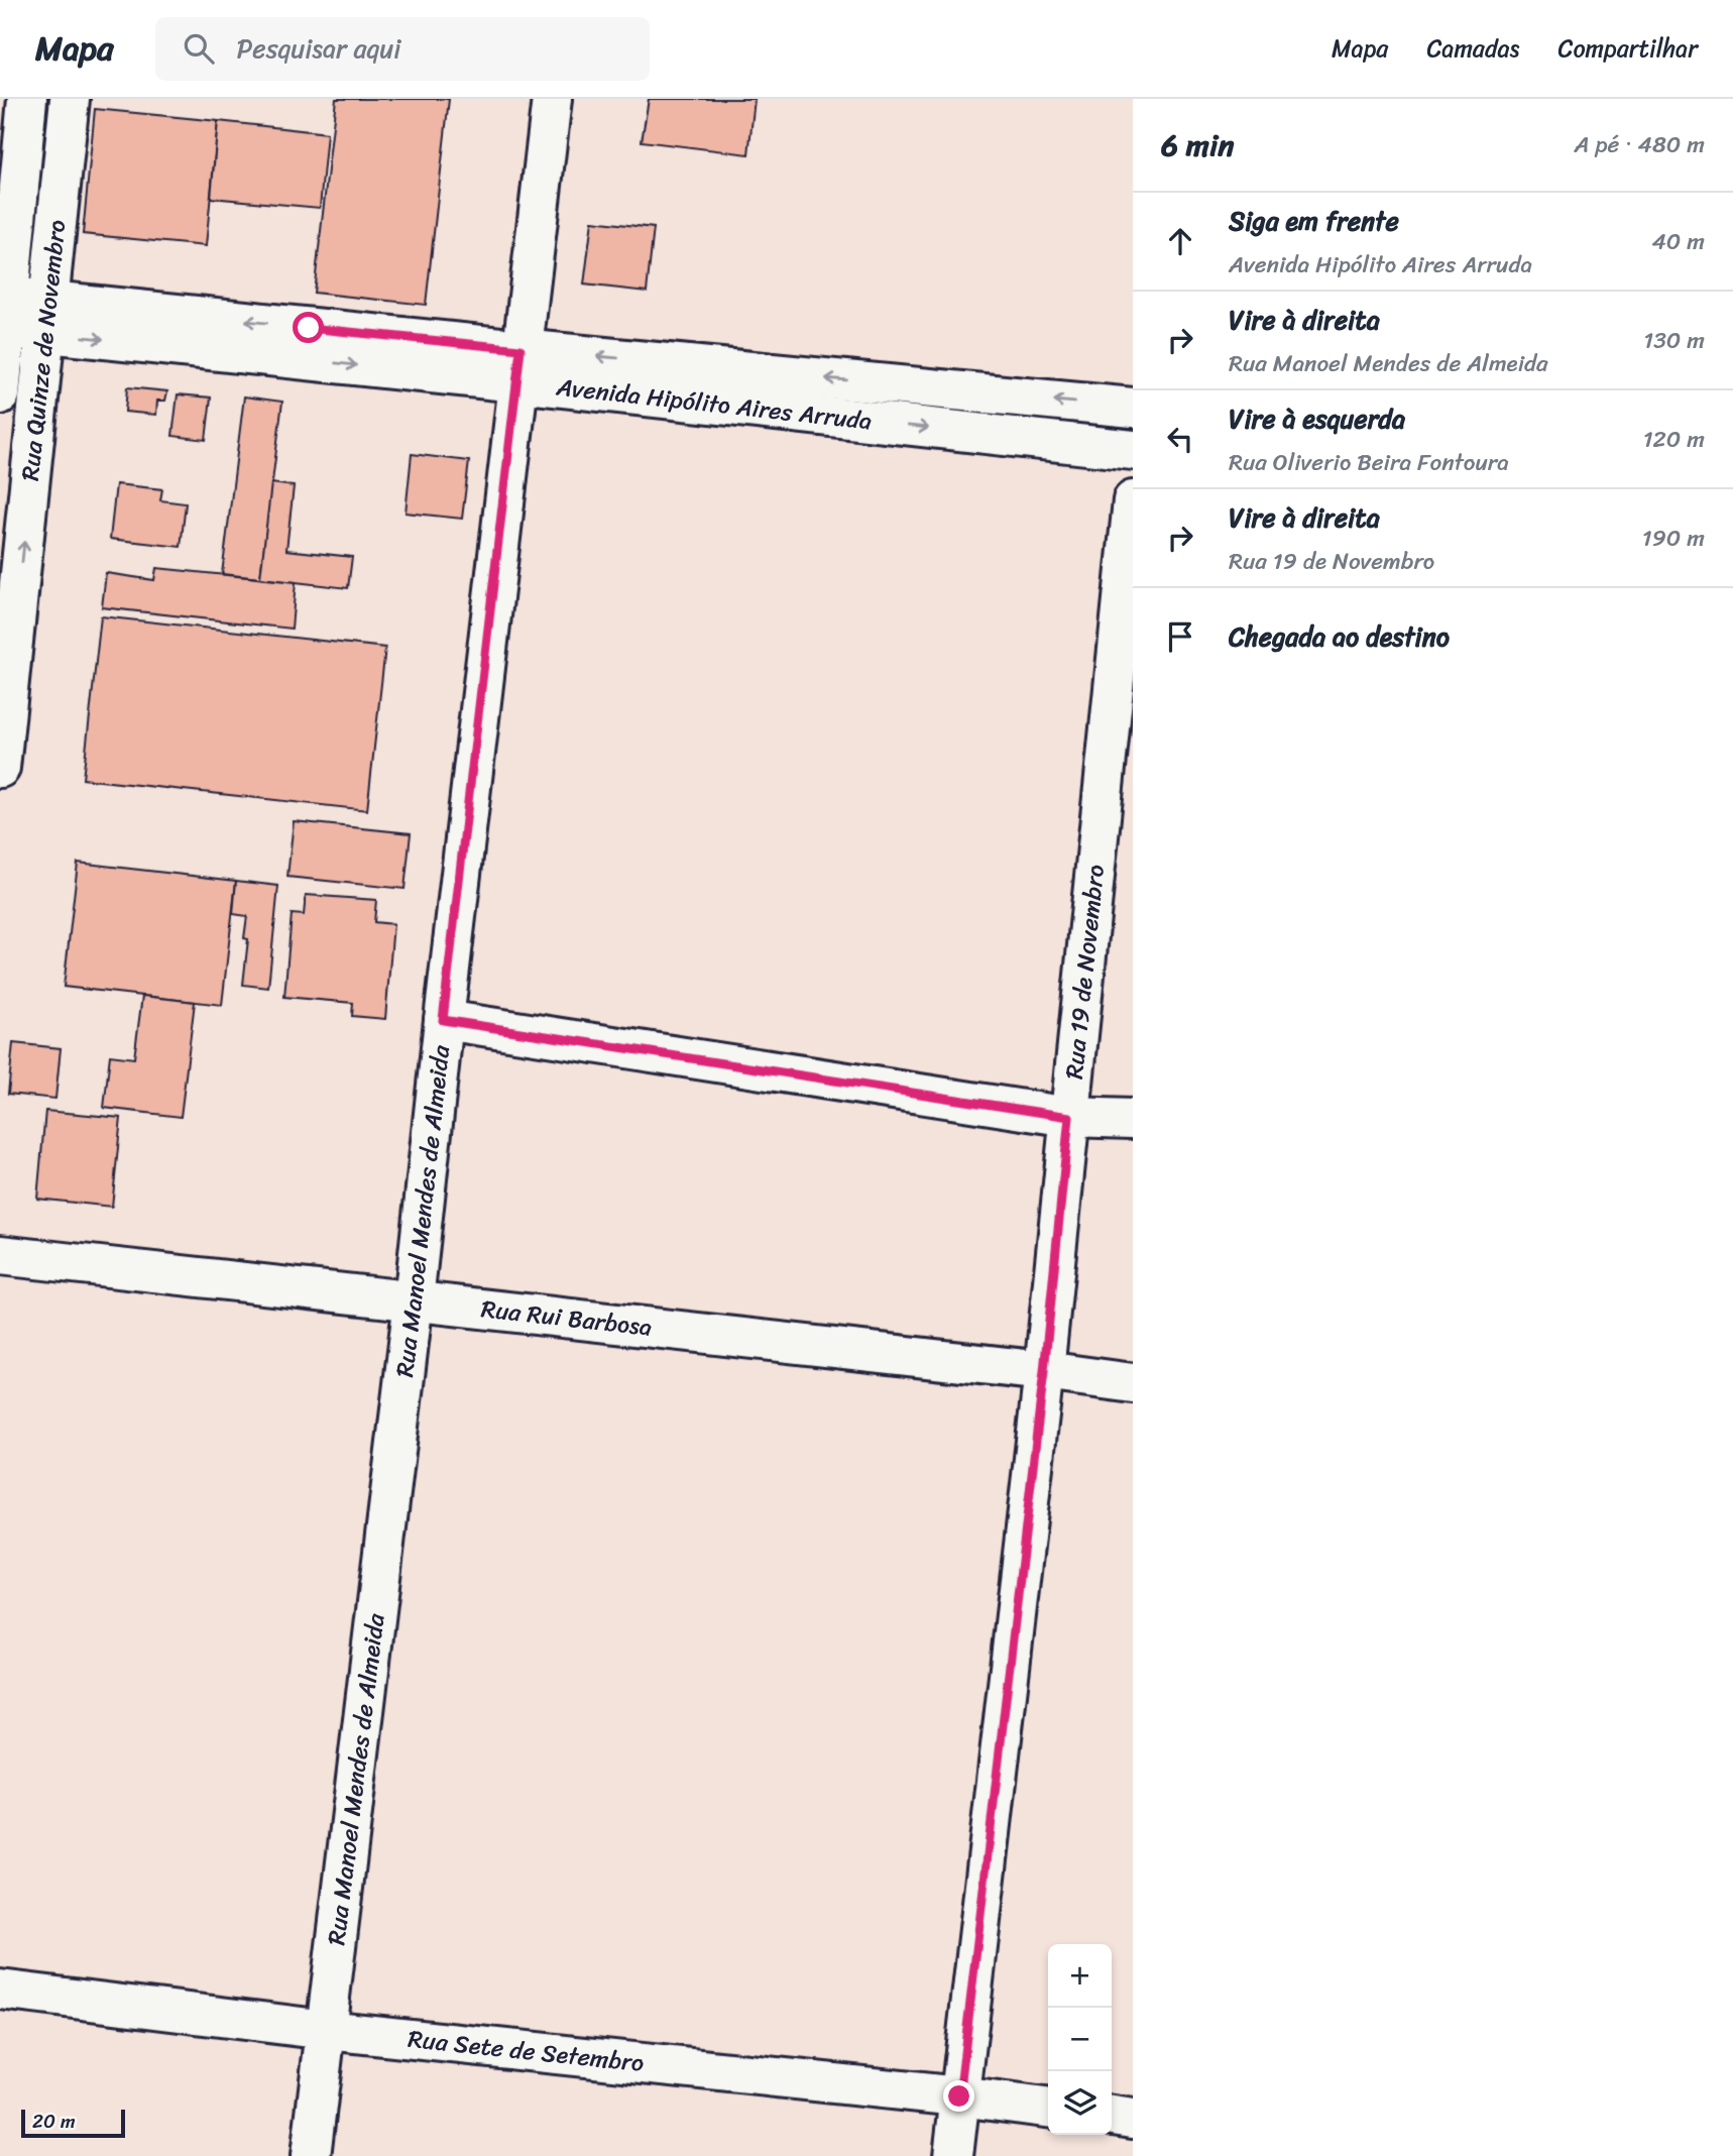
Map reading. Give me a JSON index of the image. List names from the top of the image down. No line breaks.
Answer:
{"streets":{"street":["Rua Quinze de Novembro","Avenida Hipólito Aires Arruda","Rua 19 de Novembro","Rua Manoel Mendes de Almeida","Rua Rui Barbosa","Rua Sete de Setembro"]},"crossings":[["Rua Quinze de Novembro","Avenida Hipólito Aires Arruda"],["Avenida Hipólito Aires Arruda","Rua Manoel Mendes de Almeida"],["Rua 19 de Novembro","Rua Rui Barbosa"],["Rua 19 de Novembro","Rua Sete de Setembro"],["Rua Manoel Mendes de Almeida","Rua Rui Barbosa"],["Rua Manoel Mendes de Almeida","Rua Sete de Setembro"]],"scale_bar":"20 m","page":{"header":"Mapa","search":"Pesquisar aqui","nav":["Mapa","Camadas","Compartilhar"],"heading":["6 min","A pé · 480 m"],"list":[["Siga em frente","Avenida Hipólito Aires Arruda","40 m"],["Vire à direita","Rua Manoel Mendes de Almeida","130 m"],["Vire à esquerda","Rua Oliverio Beira Fontoura","120 m"],["Vire à direita","Rua 19 de Novembro","190 m"],"Chegada ao destino"],"map_buttons":["+","−"],"scale":"20 m"}}
